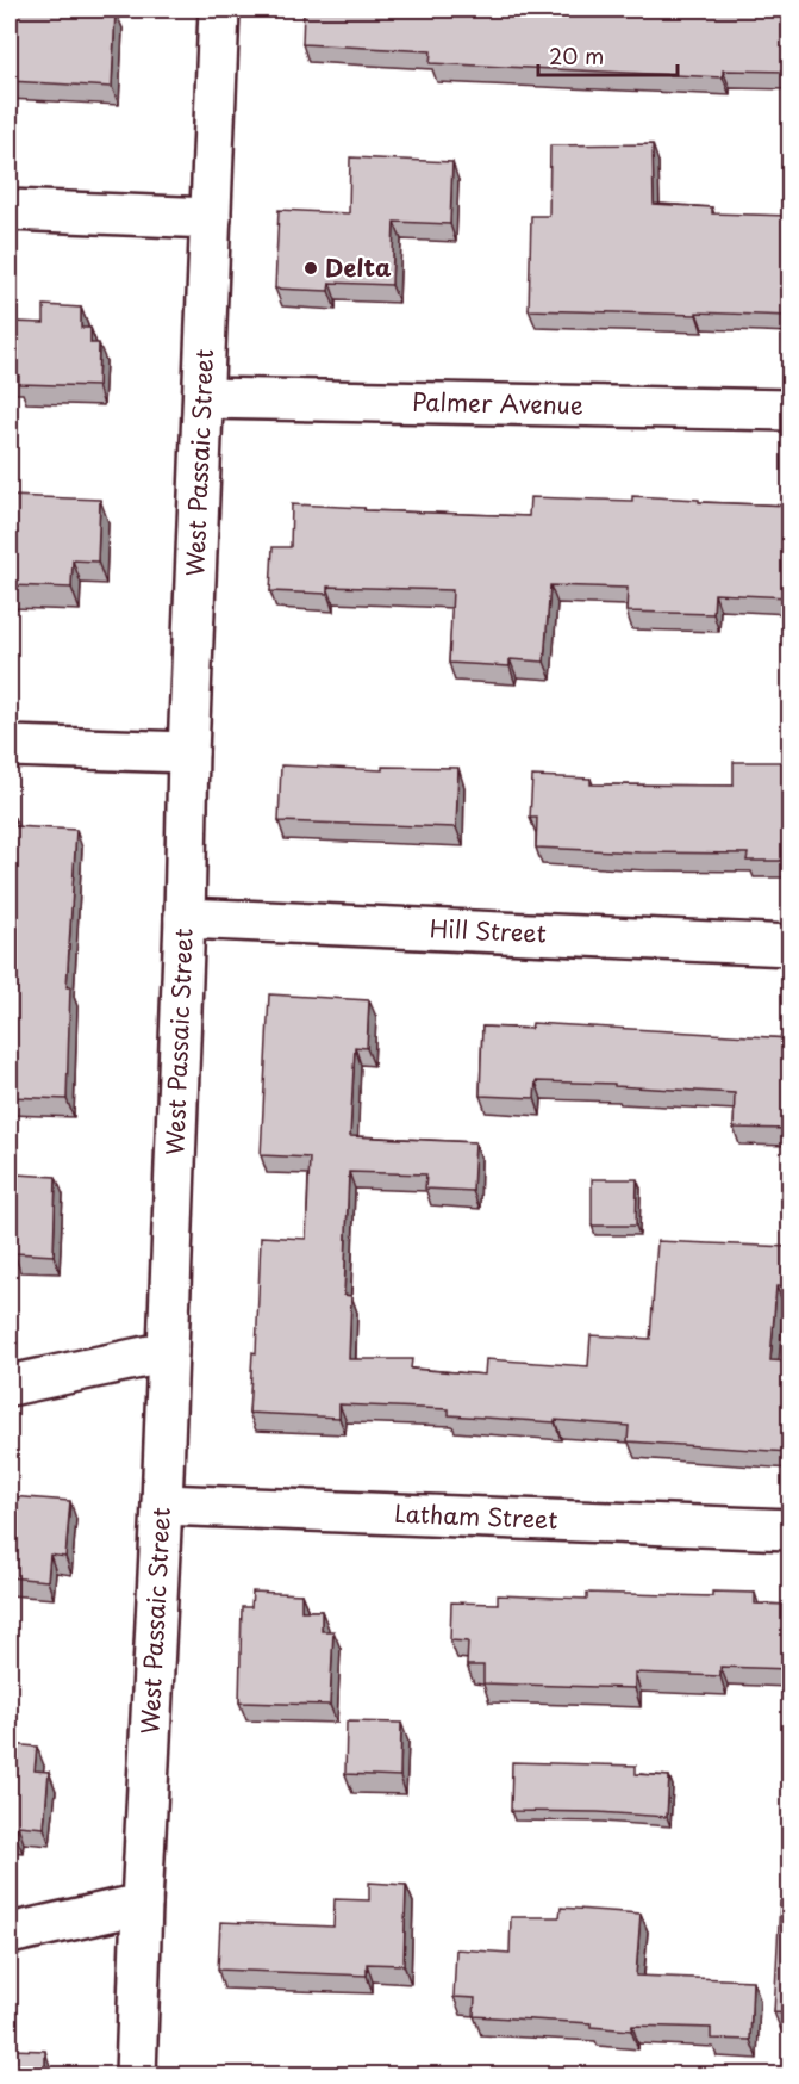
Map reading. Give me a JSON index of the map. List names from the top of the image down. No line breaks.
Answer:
{"streets":{"street":["Palmer Avenue","West Passaic Street","Hill Street","Latham Street"]},"crossings":[["Palmer Avenue","West Passaic Street"],["West Passaic Street","Hill Street"],["West Passaic Street","Latham Street"]],"places":["Delta"],"scale_bar":"20 m"}
